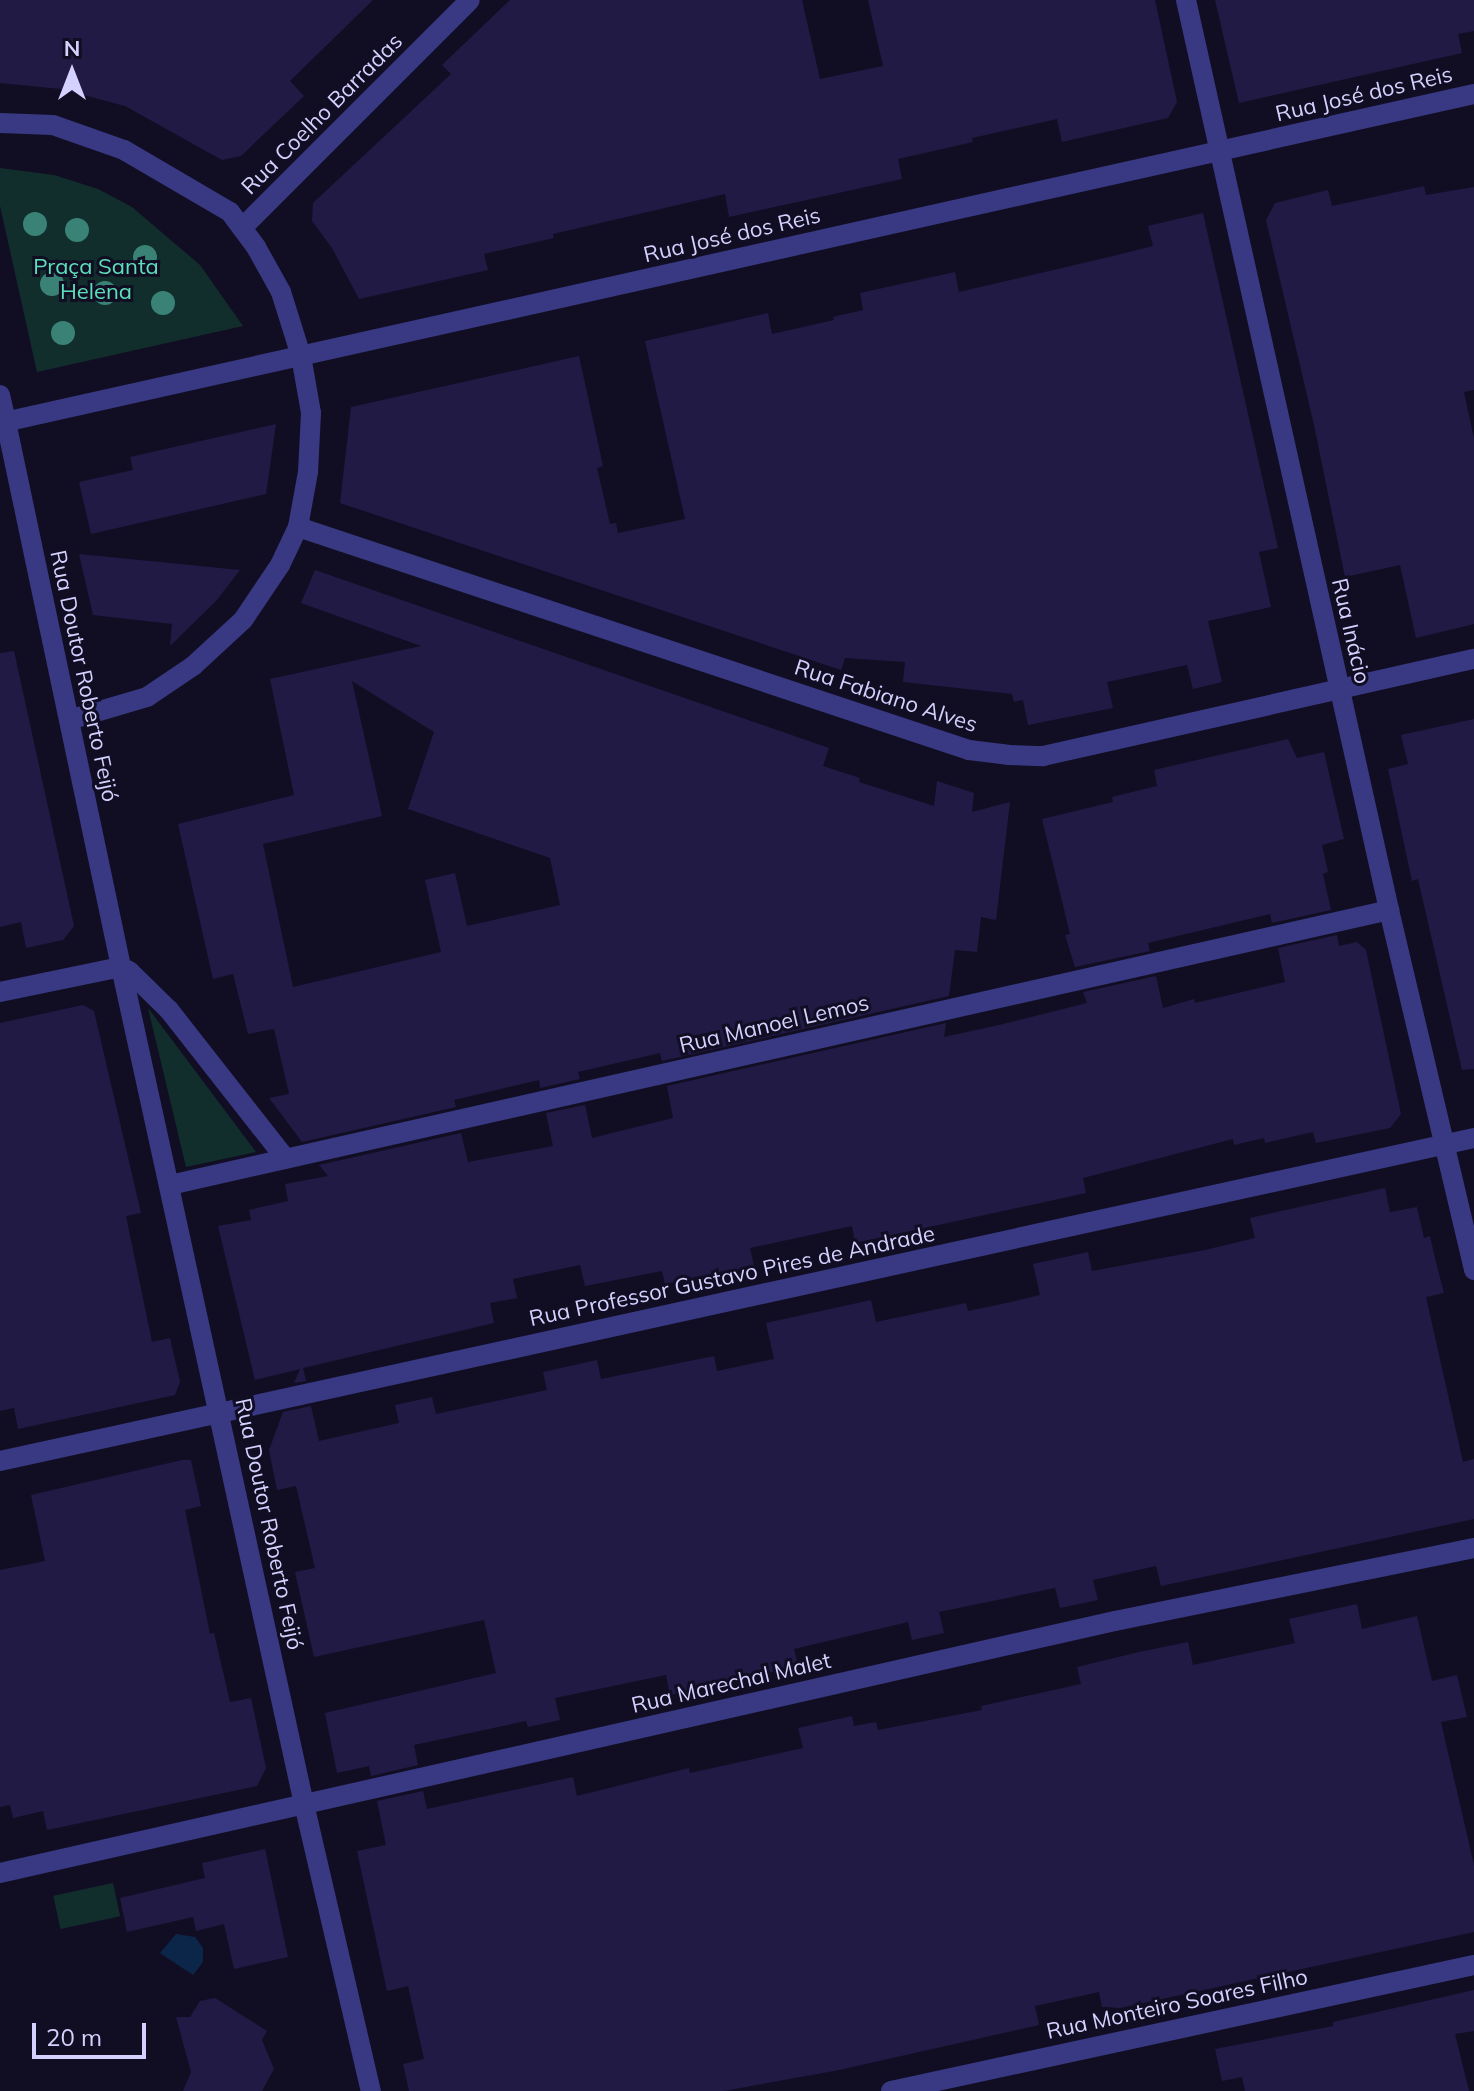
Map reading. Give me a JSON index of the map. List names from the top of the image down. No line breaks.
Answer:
{"streets":{"street":["Rua José dos Reis","Rua Coelho Barradas","Rua Inácio","Rua Doutor Roberto Feijó","Rua Fabiano Alves","Rua Manoel Lemos","Rua Professor Gustavo Pires de Andrade","Rua Marechal Malet","Rua Monteiro Soares Filho"]},"crossings":[["Rua José dos Reis","Rua Inácio"],["Rua José dos Reis","Rua Doutor Roberto Feijó"],["Rua Inácio","Rua Fabiano Alves"],["Rua Inácio","Rua Manoel Lemos"],["Rua Inácio","Rua Professor Gustavo Pires de Andrade"],["Rua Doutor Roberto Feijó","Rua Manoel Lemos"],["Rua Doutor Roberto Feijó","Rua Professor Gustavo Pires de Andrade"],["Rua Doutor Roberto Feijó","Rua Marechal Malet"]],"parks":["Praça Santa Helena"],"scale_bar":"20 m","north":"top"}
